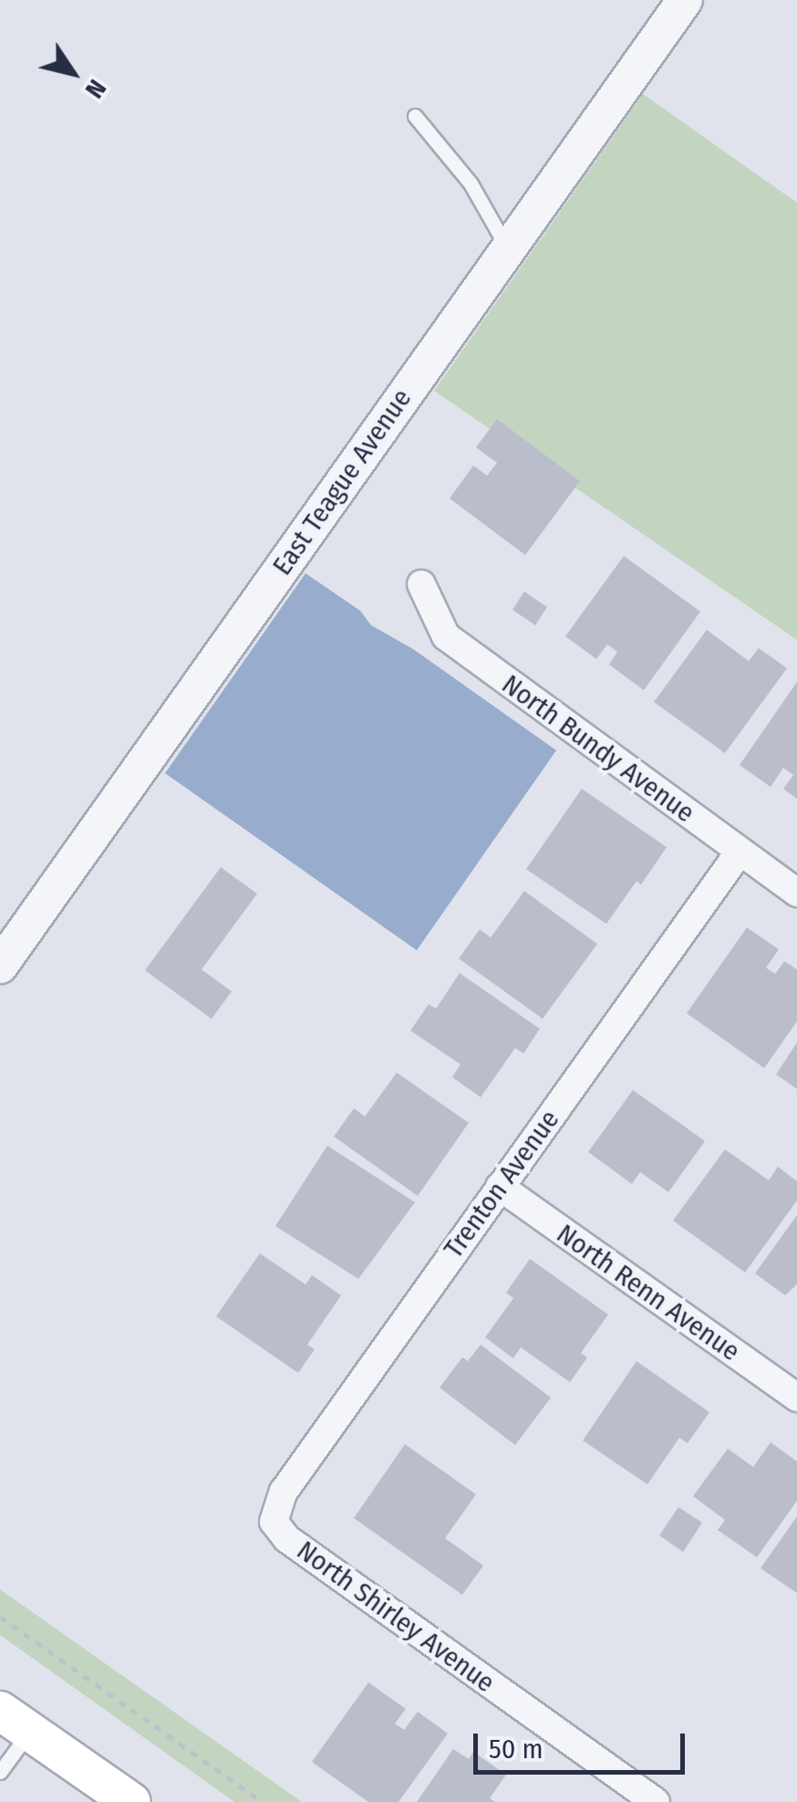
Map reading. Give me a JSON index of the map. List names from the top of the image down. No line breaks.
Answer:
{"streets":{"street":["East Teague Avenue","North Bundy Avenue","Trenton Avenue","North Renn Avenue","North Shirley Avenue"]},"crossings":[["North Bundy Avenue","Trenton Avenue"],["Trenton Avenue","North Renn Avenue"],["Trenton Avenue","North Shirley Avenue"]],"scale_bar":"50 m","north":"bottom right"}
